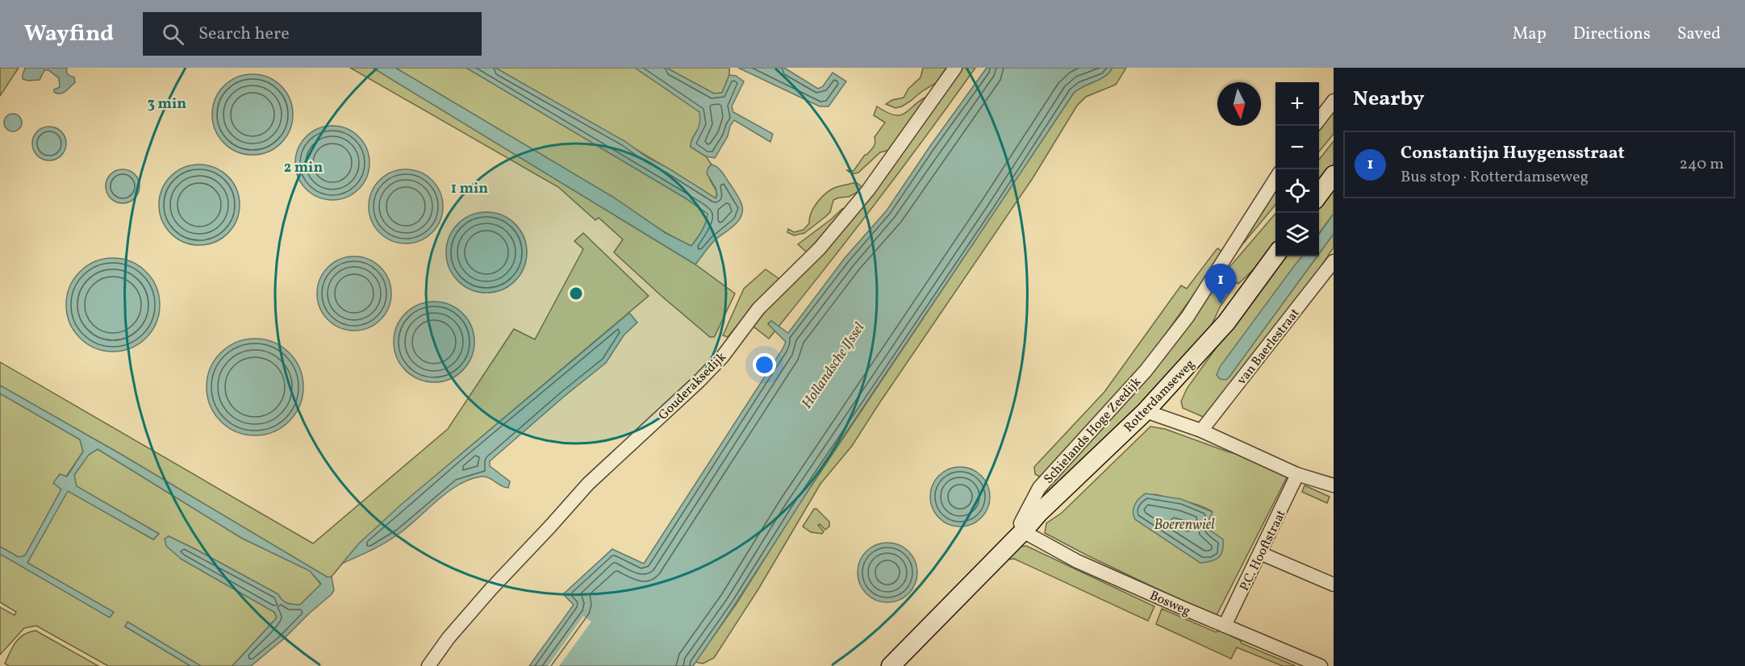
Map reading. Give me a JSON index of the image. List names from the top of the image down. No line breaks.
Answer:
{"streets":{"main road":["Rotterdamseweg"],"street":["van Baerlestraat","Gouderaksedijk","Schielands Hoge Zeedijk","P.C. Hooftstraat","Bosweg"]},"crossings":[["Rotterdamseweg","Schielands Hoge Zeedijk"],["Rotterdamseweg","Bosweg"],["Schielands Hoge Zeedijk","Bosweg"],["P.C. Hooftstraat","Bosweg"]],"water":["Hollandsche IJssel","Boerenwiel"],"north":"bottom","page":{"header":"Wayfind","search":"Search here","nav":["Map","Directions","Saved"],"heading":"Nearby","map_buttons":["+","−"],"list":[{"mark":"1","name":"Constantijn Huygensstraat","note":"Bus stop · Rotterdamseweg","value":"240 m"}],"pins":"1"},"rings":["3 min","2 min","1 min"]}
